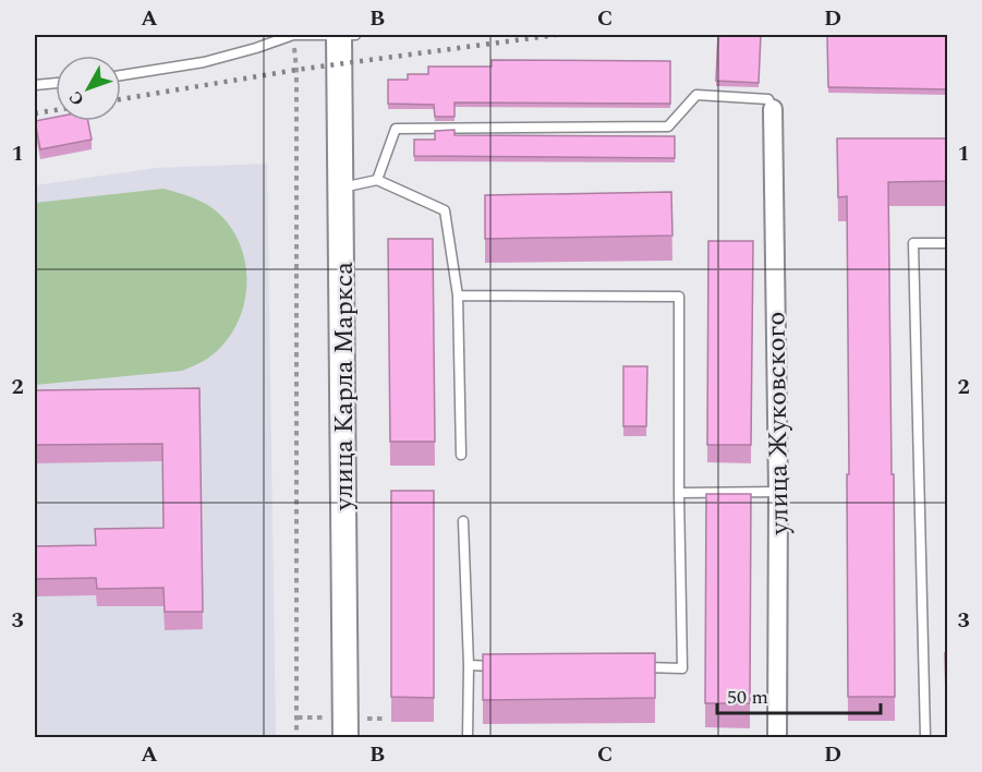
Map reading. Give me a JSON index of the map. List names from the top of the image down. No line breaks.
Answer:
{"streets":{"main road":["улица Карла Маркса"],"street":["улица Жуковского"]},"scale_bar":"50 m","north":"bottom left","grid":{"columns":["A","B","C","D"],"rows":["1","2","3"]}}
